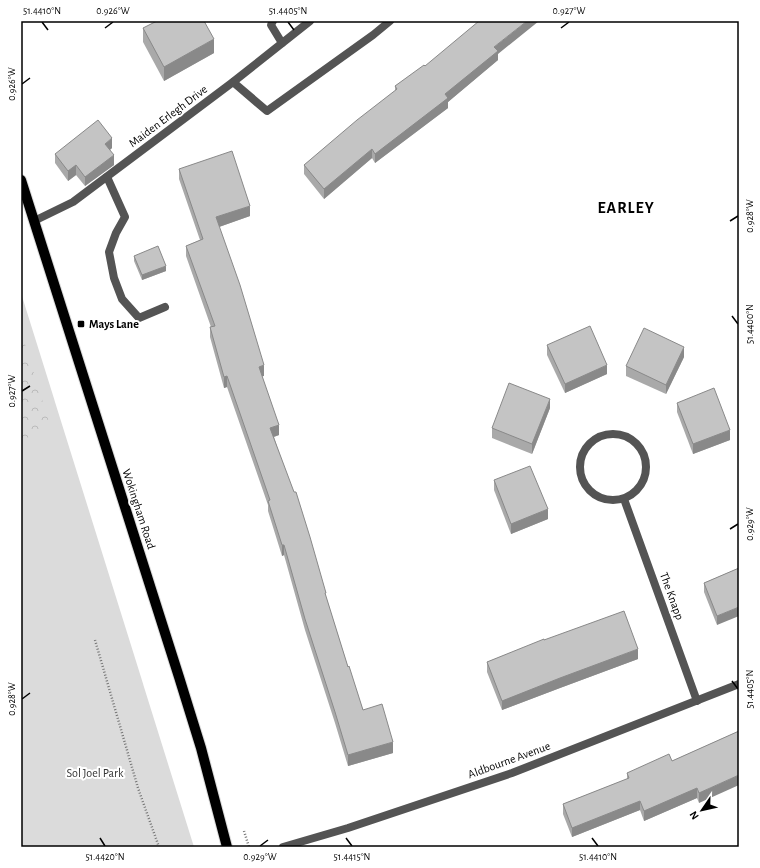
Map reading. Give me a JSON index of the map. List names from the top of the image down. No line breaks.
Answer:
{"streets":{"main road":["Wokingham Road"],"street":["Maiden Erlegh Drive","The Knapp","Aldbourne Avenue"]},"crossings":[["Maiden Erlegh Drive","Wokingham Road"],["The Knapp","Aldbourne Avenue"]],"districts":["EARLEY"],"parks":["Sol Joel Park"],"places":{"transit":["Mays Lane"]},"north":"bottom left","coordinates":["51.4410°N","0.926°W","51.4405°N","0.927°W","0.928°W","51.4400°N","0.929°W","51.4420°N","51.4415°N"]}
